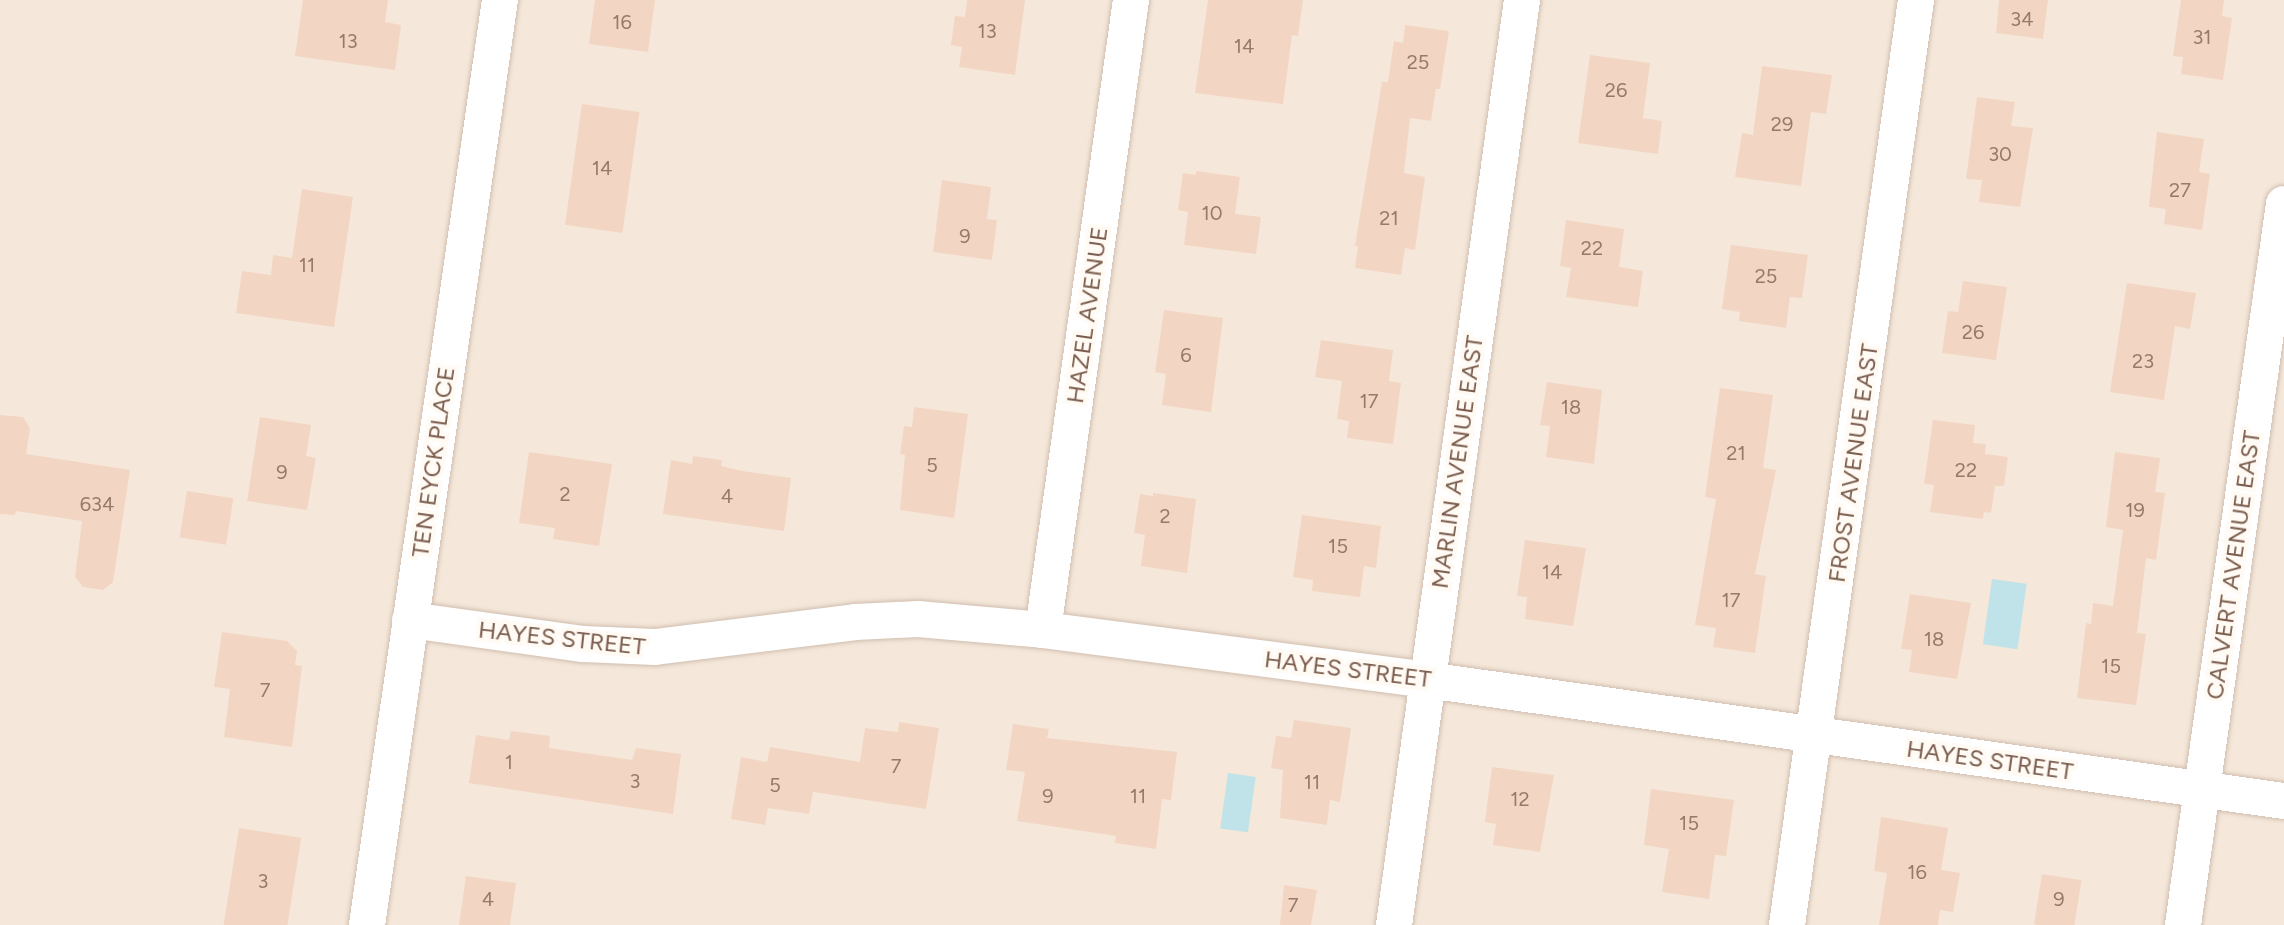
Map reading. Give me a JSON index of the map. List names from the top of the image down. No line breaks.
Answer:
{"streets":{"street":["HAZEL AVENUE","TEN EYCK PLACE","MARLIN AVENUE EAST","FROST AVENUE EAST","CALVERT AVENUE EAST","HAYES STREET"]},"crossings":[["HAZEL AVENUE","HAYES STREET"],["TEN EYCK PLACE","HAYES STREET"],["MARLIN AVENUE EAST","HAYES STREET"],["FROST AVENUE EAST","HAYES STREET"],["CALVERT AVENUE EAST","HAYES STREET"]],"house_numbers":["34","16","13","31","13","14","25","26","29","30","14","27","10","21","9","22","11","25","26","6","23","17","18","21","5","22","9","2","4","634","19","2","15","14","17","18","15","7","1","7","3","11","5","9","11","12","15","16","3","4","9","7"]}
